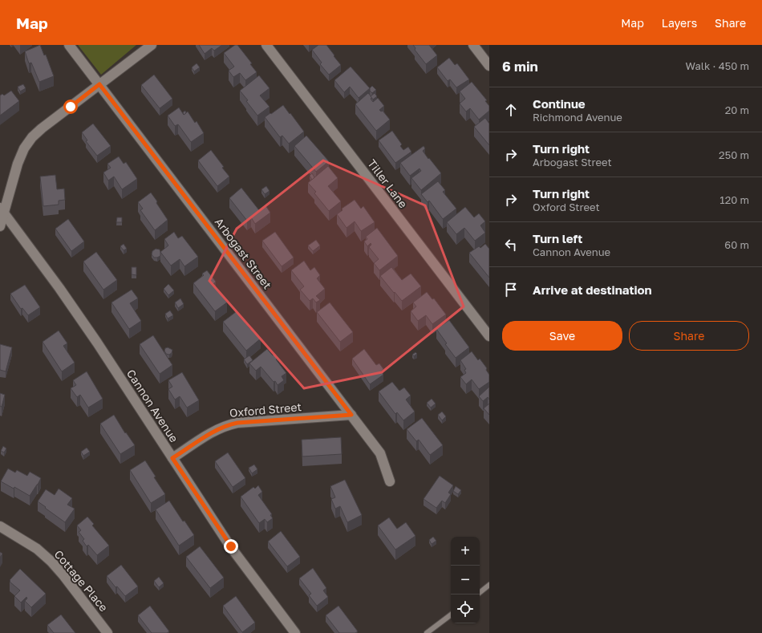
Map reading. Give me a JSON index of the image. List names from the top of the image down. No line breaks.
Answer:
{"streets":{"street":["Tiller Lane","Arbogast Street","Cannon Avenue","Oxford Street","Cottage Place"]},"crossings":[["Arbogast Street","Oxford Street"],["Cannon Avenue","Oxford Street"]],"page":{"header":"Map","nav":["Map","Layers","Share"],"heading":["6 min","Walk · 450 m"],"list":[["Continue","Richmond Avenue","20 m"],["Turn right","Arbogast Street","250 m"],["Turn right","Oxford Street","120 m"],["Turn left","Cannon Avenue","60 m"],"Arrive at destination"],"buttons":["Save","Share"],"map_buttons":["+","−"]}}
